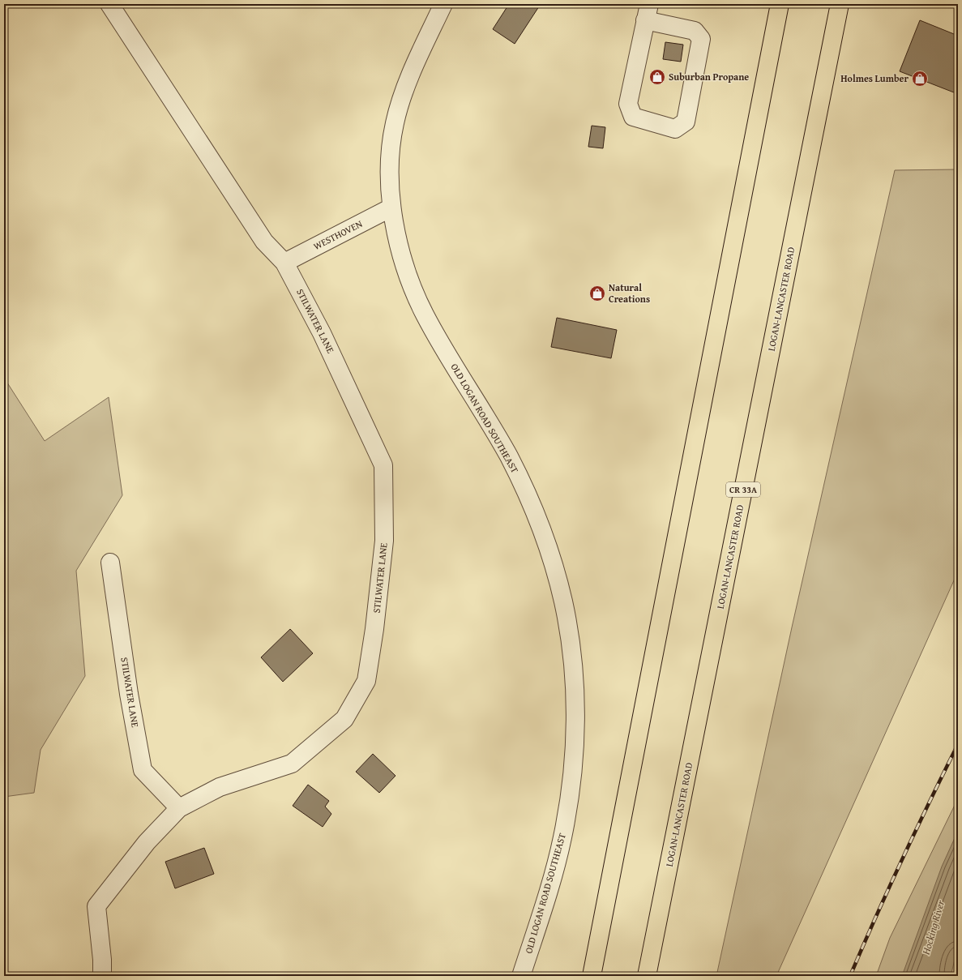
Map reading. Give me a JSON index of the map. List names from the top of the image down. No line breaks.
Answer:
{"streets":{"highway":["LOGAN-LANCASTER ROAD","CR 33A"],"street":["WESTHOVEN","STILWATER LANE","OLD LOGAN ROAD SOUTHEAST"]},"crossings":[["WESTHOVEN","STILWATER LANE"],["WESTHOVEN","OLD LOGAN ROAD SOUTHEAST"]],"water":["Hocking River"],"places":{"shop":["Suburban Propane","Holmes Lumber","Natural Creations"]}}
